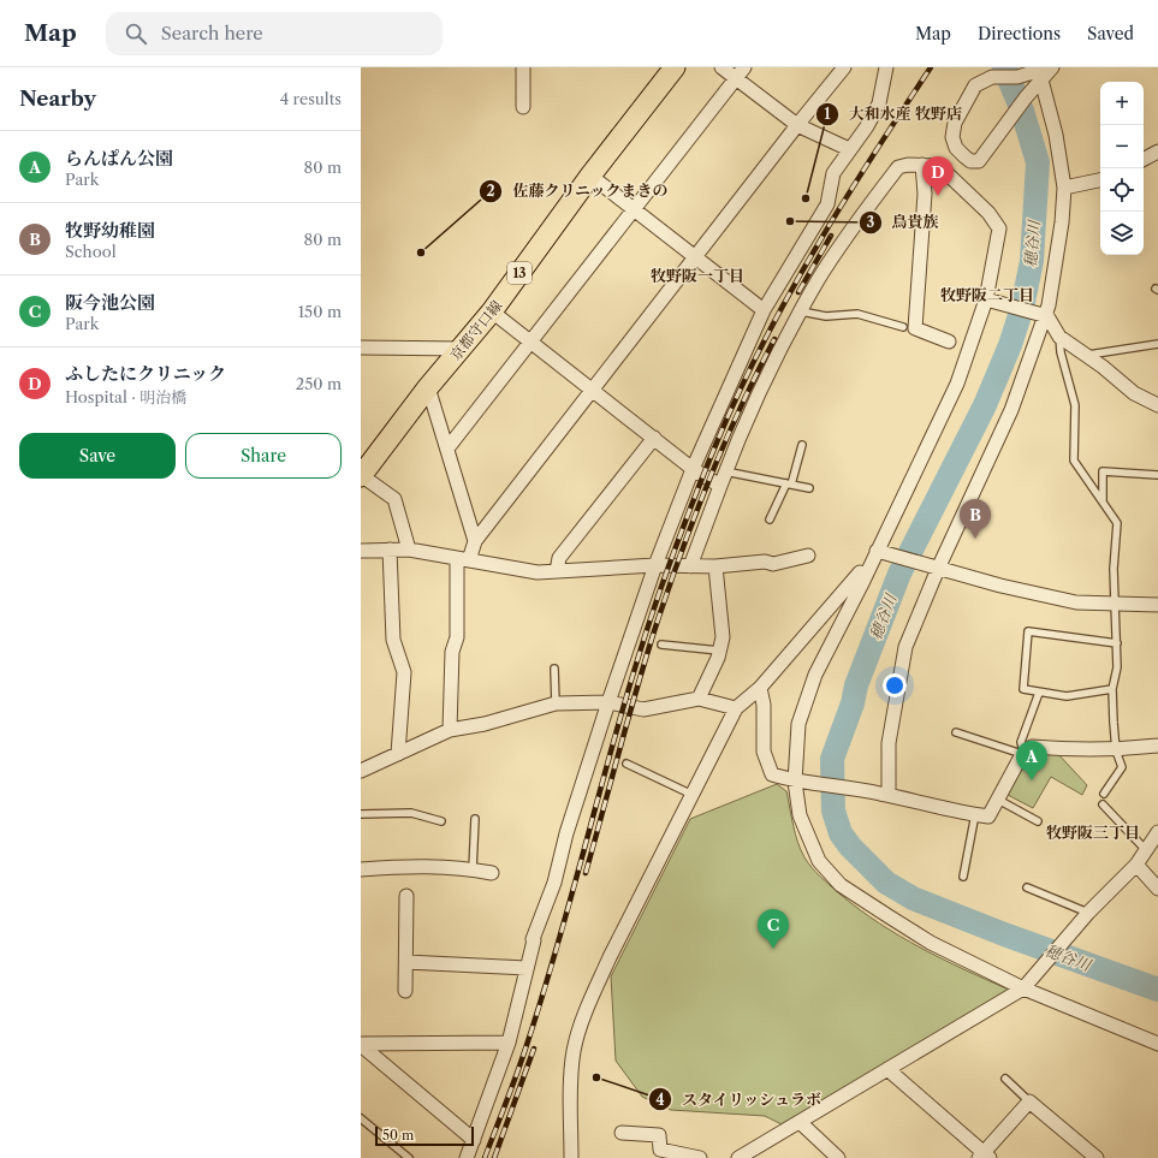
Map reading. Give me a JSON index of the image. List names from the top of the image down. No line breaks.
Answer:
{"streets":{"main road":["13","京都守口線"]},"districts":["牧野阪一丁目","牧野阪二丁目","牧野阪三丁目"],"water":["穂谷川"],"places":["大和水産 牧野店","鳥貴族","佐藤クリニックまきの","スタイリッシュラボ"],"scale_bar":"50 m","page":{"header":"Map","search":"Search here","nav":["Map","Directions","Saved"],"heading":["Nearby","4 results"],"map_buttons":["+","−"],"list":[{"mark":"A","name":"らんぱん公園","note":"Park","value":"80 m"},{"mark":"B","name":"牧野幼稚園","note":"School","value":"80 m"},{"mark":"C","name":"阪今池公園","note":"Park","value":"150 m"},{"mark":"D","name":"ふしたにクリニック","note":"Hospital · 明治橋","value":"250 m"}],"pins":["D","B","A","C"],"buttons":["Save","Share"],"scale":"50 m"}}
